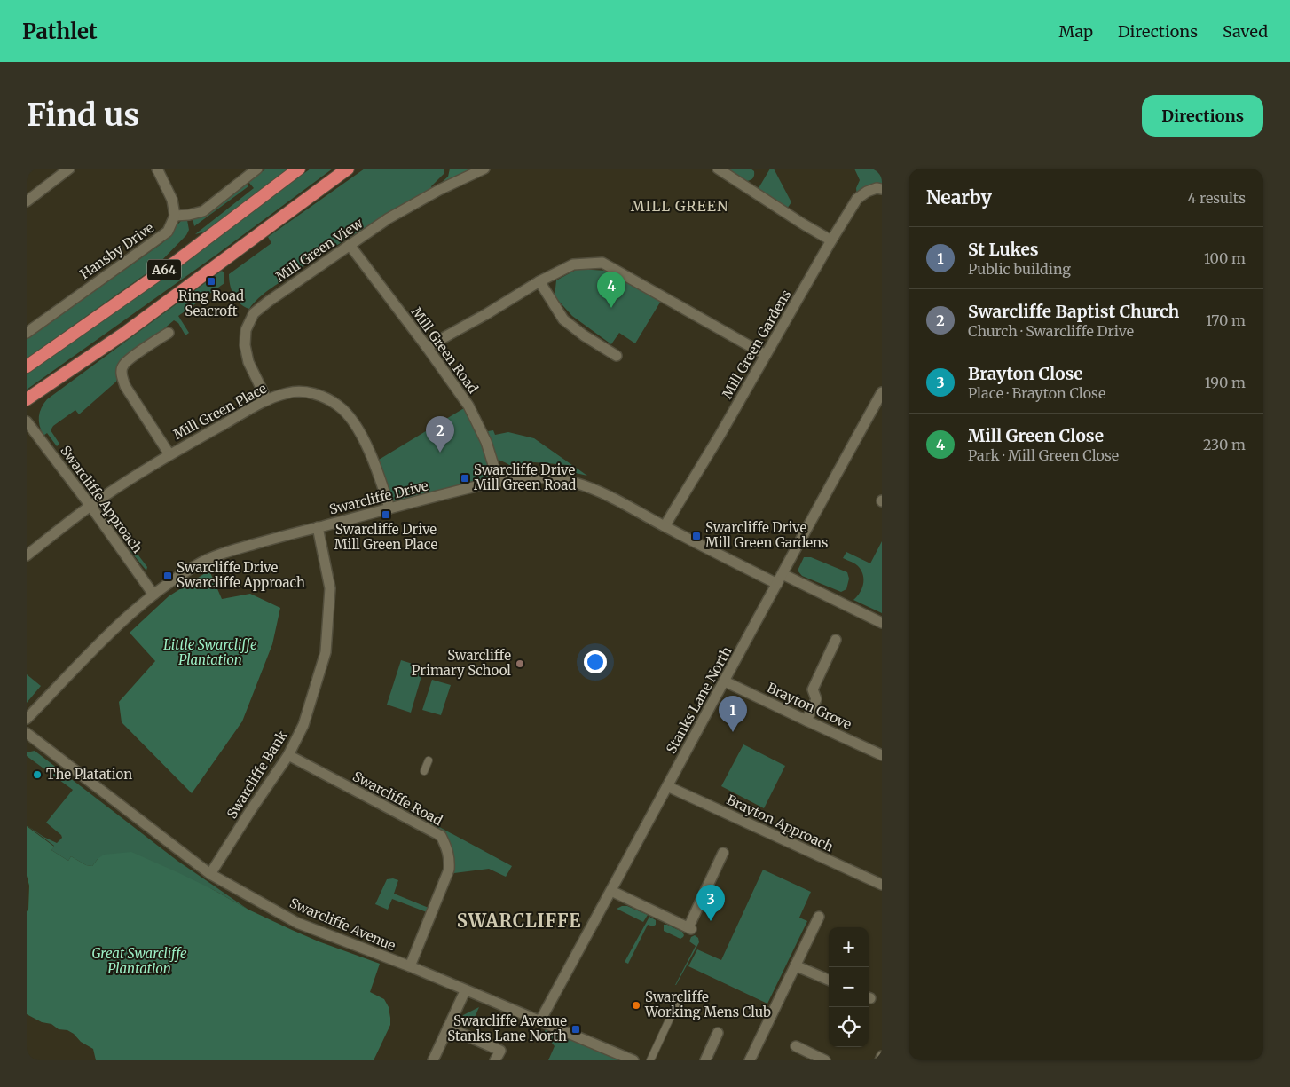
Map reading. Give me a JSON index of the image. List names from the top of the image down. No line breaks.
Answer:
{"streets":{"highway":["A64"],"street":["Mill Green View","Hansby Drive","Mill Green Gardens","Mill Green Road","Mill Green Place","Swarcliffe Drive","Swarcliffe Approach","Stanks Lane North","Brayton Grove","Swarcliffe Bank","Swarcliffe Road","Brayton Approach","Swarcliffe Avenue"]},"crossings":[["Mill Green View","Mill Green Road"],["Mill Green View","Mill Green Place"],["Mill Green Gardens","Swarcliffe Drive"],["Mill Green Road","Swarcliffe Drive"],["Mill Green Place","Swarcliffe Drive"],["Mill Green Place","Swarcliffe Approach"],["Swarcliffe Drive","Swarcliffe Approach"],["Swarcliffe Drive","Stanks Lane North"],["Swarcliffe Drive","Swarcliffe Bank"],["Stanks Lane North","Brayton Grove"],["Stanks Lane North","Brayton Approach"],["Stanks Lane North","Swarcliffe Avenue"],["Swarcliffe Bank","Swarcliffe Road"],["Swarcliffe Bank","Swarcliffe Avenue"],["Swarcliffe Road","Swarcliffe Avenue"]],"districts":["MILL GREEN","SWARCLIFFE"],"parks":["Little Swarcliffe Plantation","Great Swarcliffe Plantation"],"places":{"transit":["Ring Road Seacroft","Swarcliffe Drive Mill Green Road","Swarcliffe Drive Mill Green Place","Swarcliffe Drive Mill Green Gardens","Swarcliffe Drive Swarcliffe Approach","Swarcliffe Avenue Stanks Lane North"],"other":["Swarcliffe Primary School","The Platation","Swarcliffe Working Mens Club"]},"page":{"header":"Pathlet","nav":["Map","Directions","Saved"],"buttons":"Directions","title":"Find us","heading":["Nearby","4 results"],"list":[{"mark":"1","name":"St Lukes","note":"Public building","value":"100 m"},{"mark":"2","name":"Swarcliffe Baptist Church","note":"Church · Swarcliffe Drive","value":"170 m"},{"mark":"3","name":"Brayton Close","note":"Place · Brayton Close","value":"190 m"},{"mark":"4","name":"Mill Green Close","note":"Park · Mill Green Close","value":"230 m"}],"pins":["4","2","1","3"],"map_buttons":["+","−"]}}
